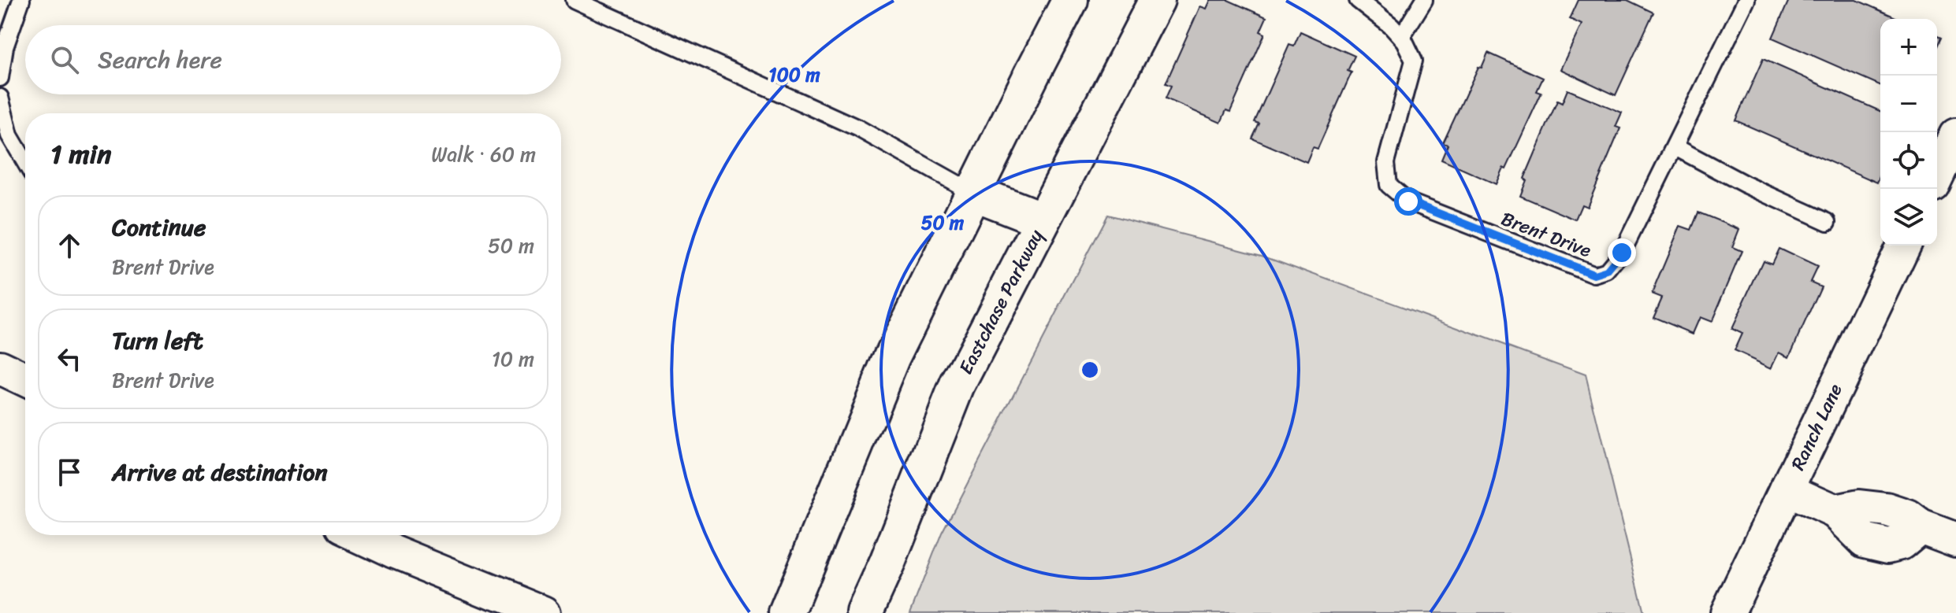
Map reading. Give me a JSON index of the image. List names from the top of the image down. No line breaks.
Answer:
{"streets":{"main road":["Eastchase Parkway"],"street":["Ranch Lane"],"lane":["Brent Drive"]},"page":{"map_buttons":["+","−"],"search":"Search here","heading":["1 min","Walk · 60 m"],"list":[["Continue","Brent Drive","50 m"],["Turn left","Brent Drive","10 m"],"Arrive at destination"]},"rings":["100 m","50 m"]}
